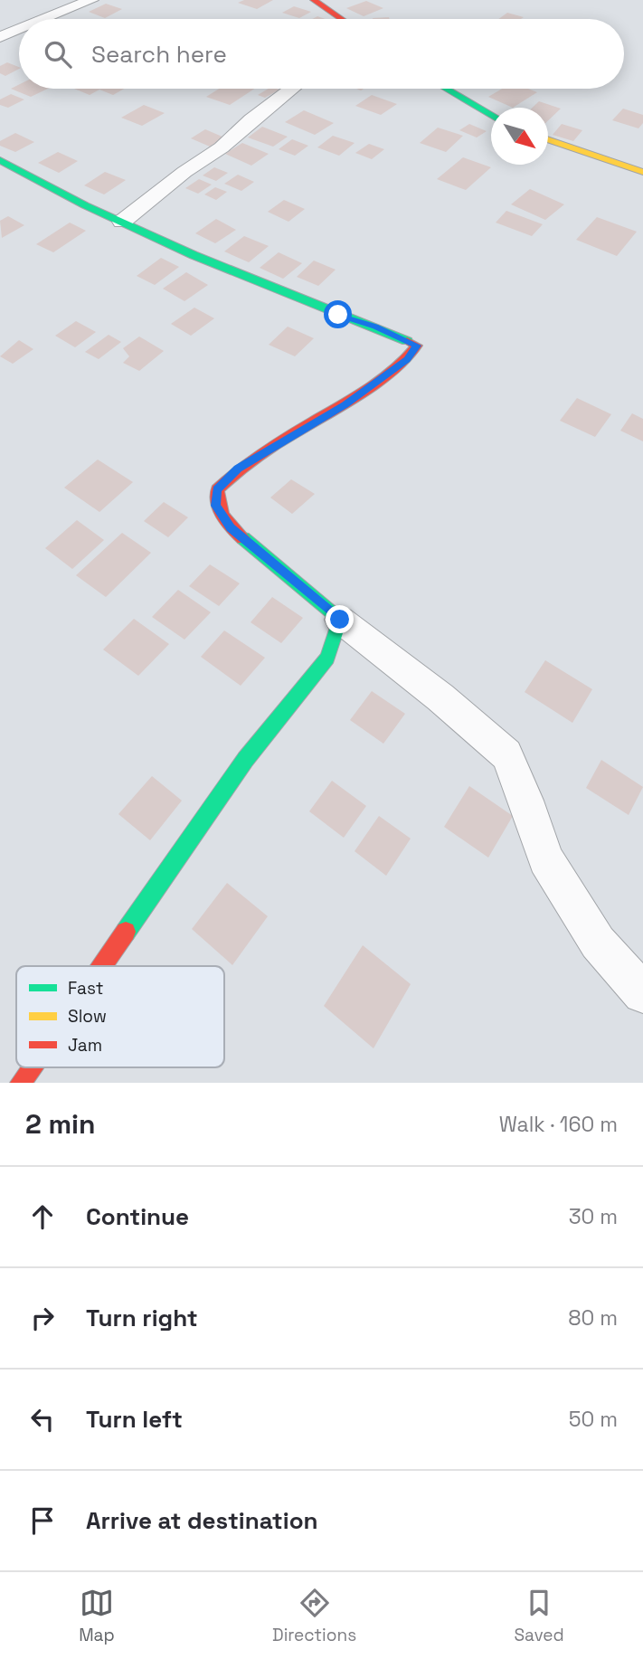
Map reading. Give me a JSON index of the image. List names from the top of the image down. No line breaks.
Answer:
{"legend":["Fast","Slow","Jam"],"north":"bottom right","page":{"search":"Search here","heading":["2 min","Walk · 160 m"],"list":[["Continue","30 m"],["Turn right","80 m"],["Turn left","50 m"],"Arrive at destination"],"nav":["Map","Directions","Saved"]}}
